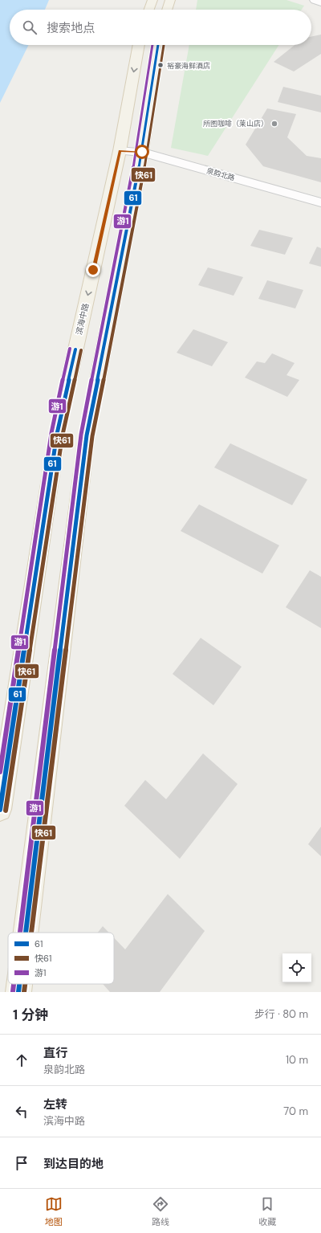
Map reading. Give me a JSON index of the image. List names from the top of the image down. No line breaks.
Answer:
{"streets":{"main road":["滨海中路"],"street":["泉韵北路"]},"crossings":[["泉韵北路","滨海中路"]],"places":["裕豪海鲜酒店","所图咖啡（莱山店）"],"lines":["transit line 61","transit line 快61","transit line 游1"],"legend":["61","快61","游1"],"page":{"search":"搜索地点","heading":["1 分钟","步行 · 80 m"],"list":[["直行","泉韵北路","10 m"],["左转","滨海中路","70 m"],"到达目的地"],"nav":["地图","路线","收藏"]}}
